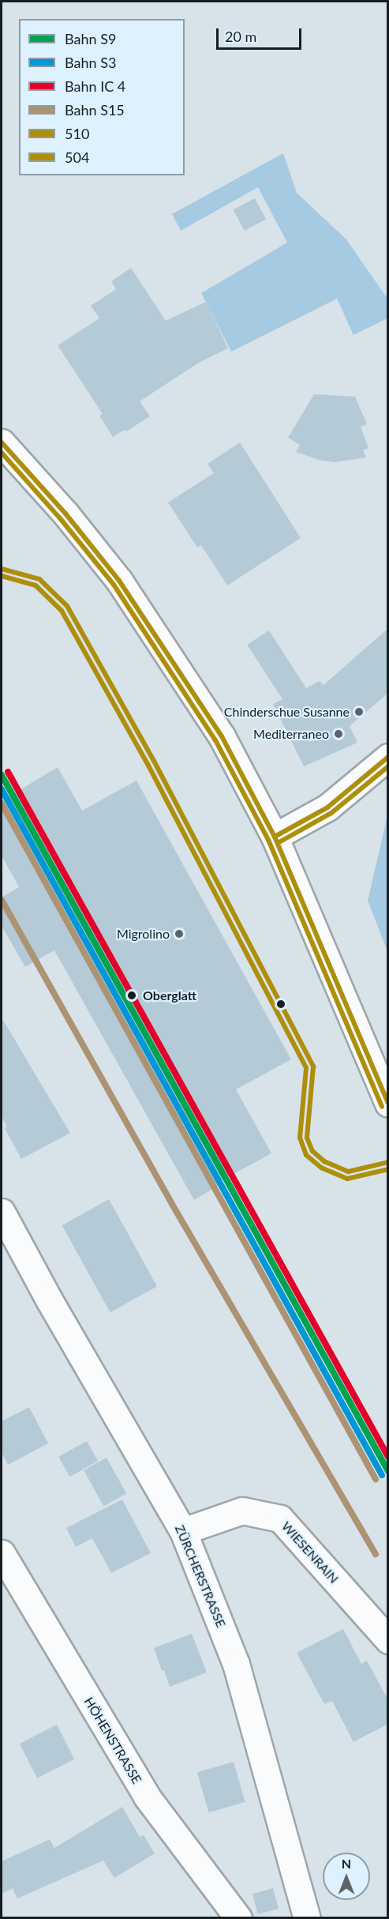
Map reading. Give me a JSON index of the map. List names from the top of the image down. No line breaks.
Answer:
{"streets":{"street":["WIESENRAIN","ZÜRCHERSTRASSE","HÖHENSTRASSE"]},"crossings":[["WIESENRAIN","ZÜRCHERSTRASSE"]],"places":["Chinderschue Susanne","Mediterraneo","Migrolino","Oberglatt"],"lines":["transit line 510","transit line 504","rail line S9","rail line S3","rail line S15"],"legend":["Bahn S9","Bahn S3","Bahn IC 4","Bahn S15","510","504"],"scale_bar":"20 m","north":"top"}
